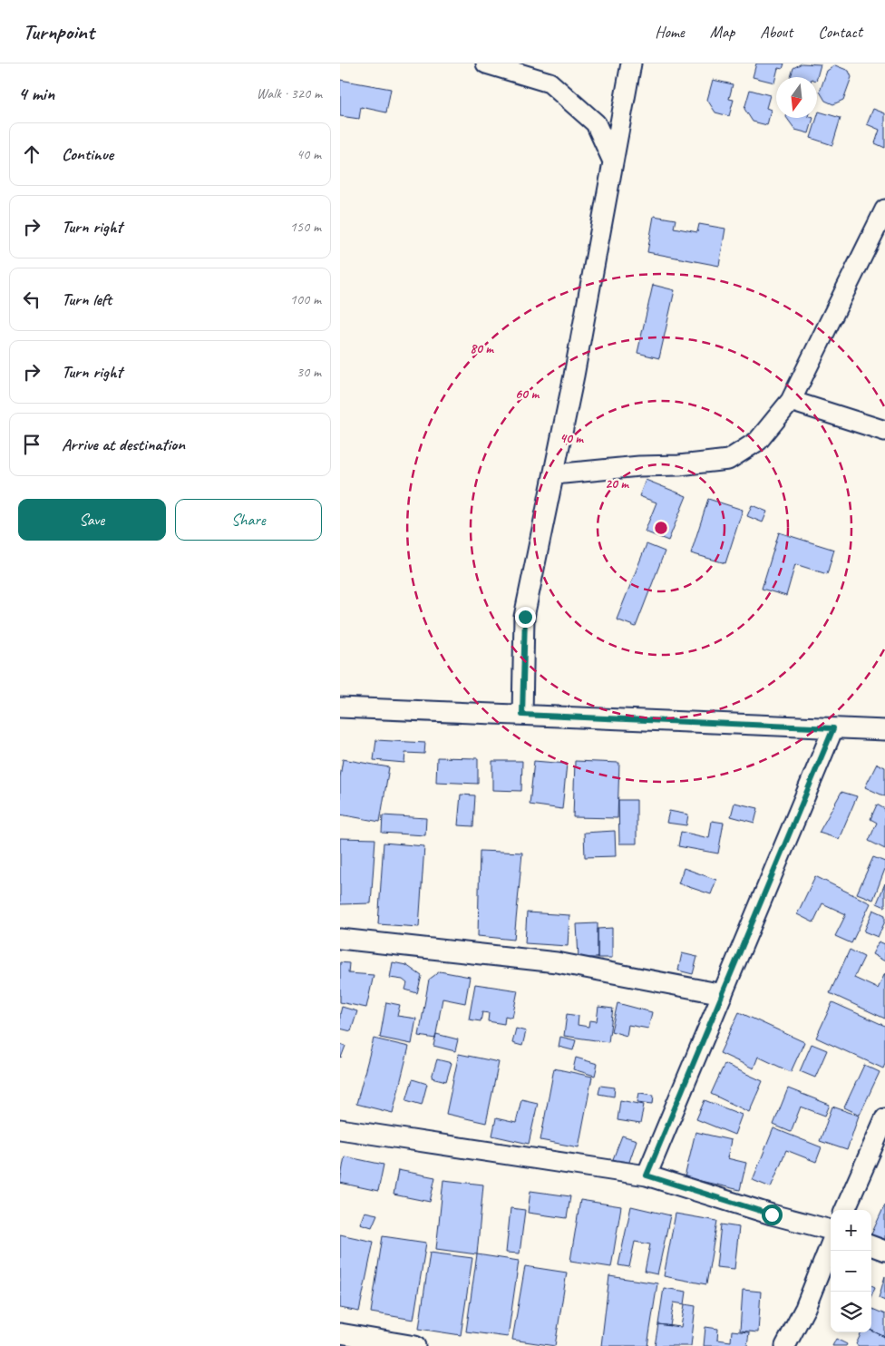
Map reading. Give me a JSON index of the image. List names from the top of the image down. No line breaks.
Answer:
{"north":"bottom","page":{"header":"Turnpoint","nav":["Home","Map","About","Contact"],"heading":["4 min","Walk · 320 m"],"list":[["Continue","40 m"],["Turn right","150 m"],["Turn left","100 m"],["Turn right","30 m"],"Arrive at destination"],"buttons":["Save","Share"],"map_buttons":["+","−"]},"rings":["80 m","60 m","40 m","20 m"]}
